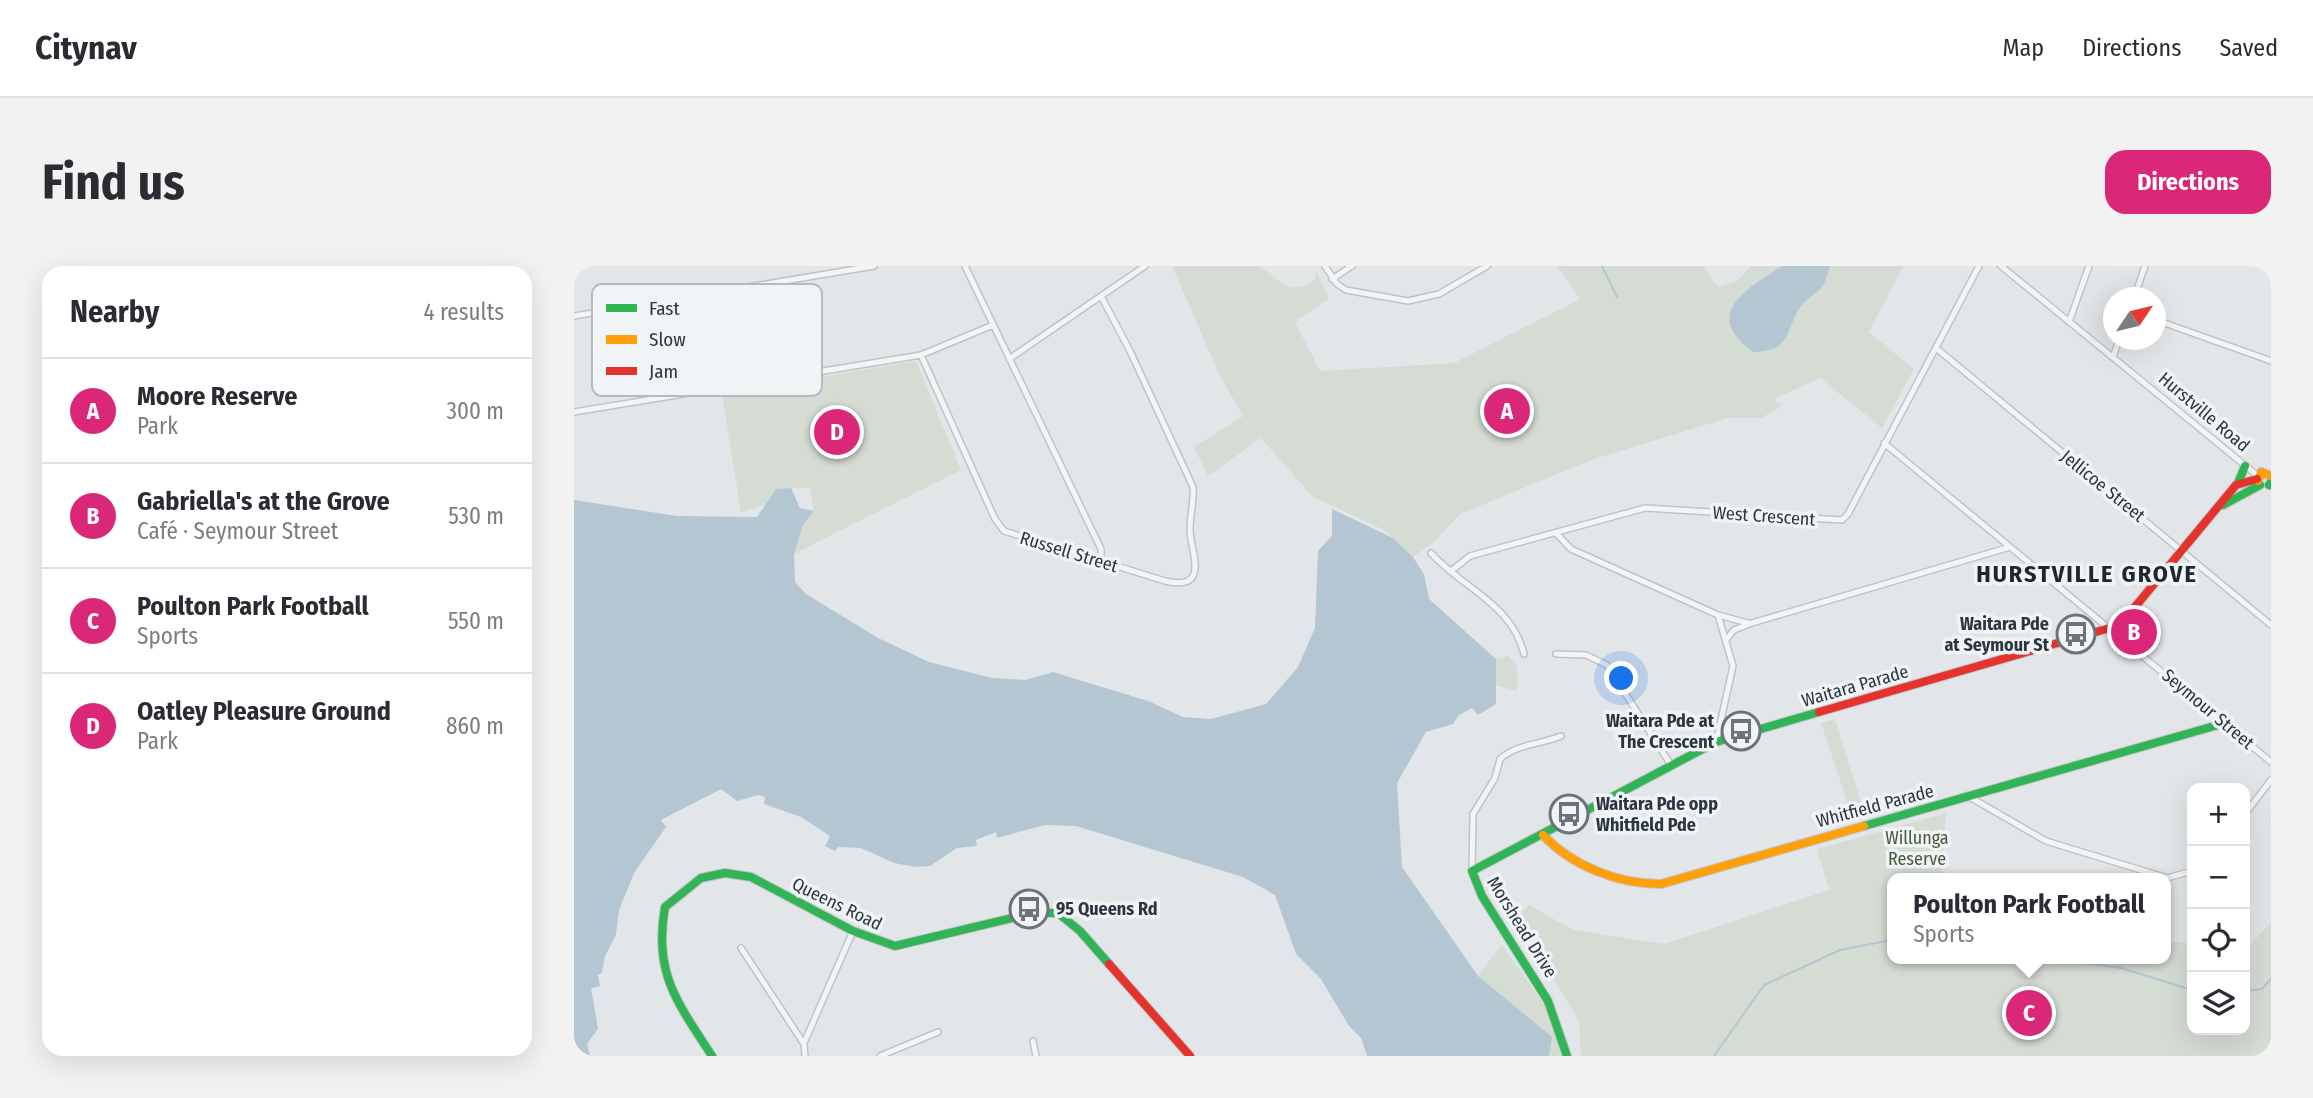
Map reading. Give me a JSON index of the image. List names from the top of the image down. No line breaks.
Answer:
{"streets":{"street":["Hurstville Road","Jellicoe Street","West Crescent","Russell Street","Waitara Parade","Seymour Street","Whitfield Parade","Queens Road","Morshead Drive"]},"crossings":[["Hurstville Road","Waitara Parade"],["Jellicoe Street","West Crescent"],["Jellicoe Street","Waitara Parade"],["West Crescent","Seymour Street"],["Waitara Parade","Seymour Street"],["Waitara Parade","Whitfield Parade"],["Waitara Parade","Morshead Drive"],["Seymour Street","Whitfield Parade"]],"districts":["HURSTVILLE GROVE"],"parks":["Willunga Reserve"],"places":{"bus stop":["Waitara Pde at Seymour St","Waitara Pde at The Crescent","Waitara Pde opp Whitfield Pde","95 Queens Rd"]},"legend":["Fast","Slow","Jam"],"north":"top right","page":{"header":"Citynav","nav":["Map","Directions","Saved"],"buttons":"Directions","title":"Find us","heading":["Nearby","4 results"],"list":[{"mark":"A","name":"Moore Reserve","note":"Park","value":"300 m"},{"mark":"B","name":"Gabriella's at the Grove","note":"Café · Seymour Street","value":"530 m"},{"mark":"C","name":"Poulton Park Football","note":"Sports","value":"550 m"},{"mark":"D","name":"Oatley Pleasure Ground","note":"Park","value":"860 m"}],"pins":["A","D","B","C"],"map_buttons":["+","−"],"popup":["Poulton Park Football","Sports"]}}
